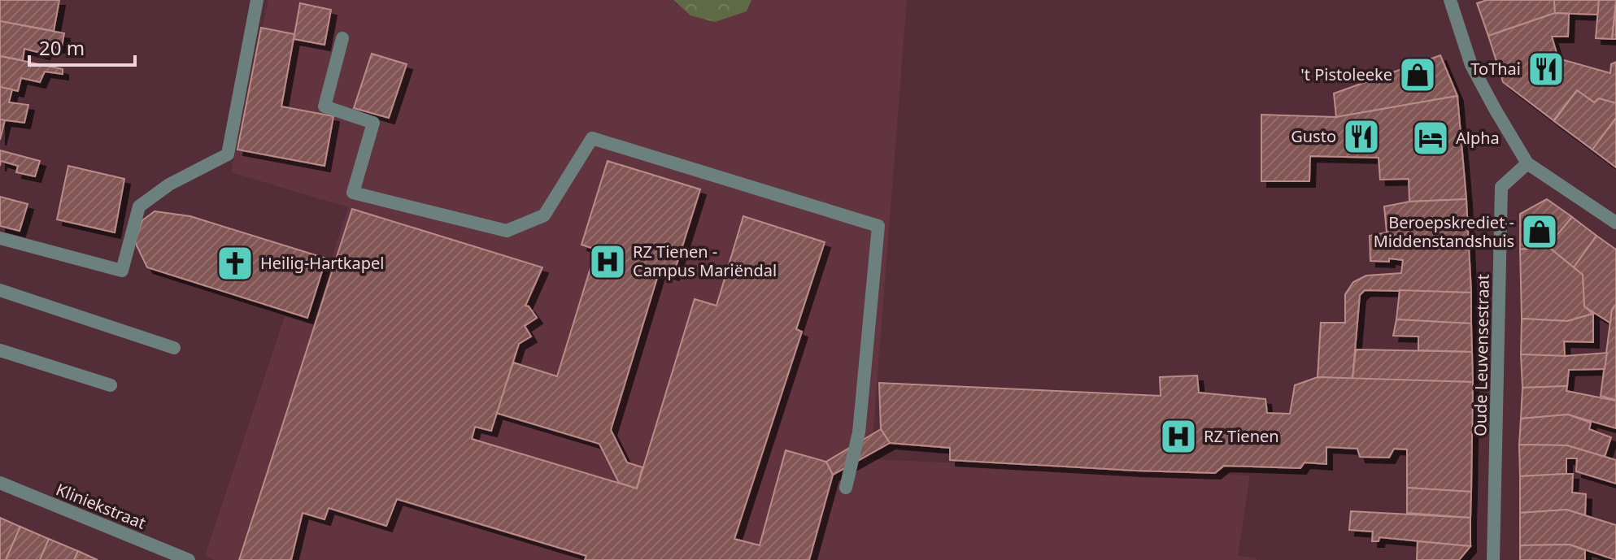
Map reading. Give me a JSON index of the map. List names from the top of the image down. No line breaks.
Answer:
{"streets":{"street":["Oude Leuvensestraat","Kliniekstraat"]},"places":{"restaurant":["ToThai","Gusto"],"shop":["'t Pistoleeke","Beroepskrediet - Middenstandshuis"],"hotel":["Alpha"],"hospital":["RZ Tienen - Campus Mariëndal","RZ Tienen"],"church":["Heilig-Hartkapel"]},"scale_bar":"20 m"}
